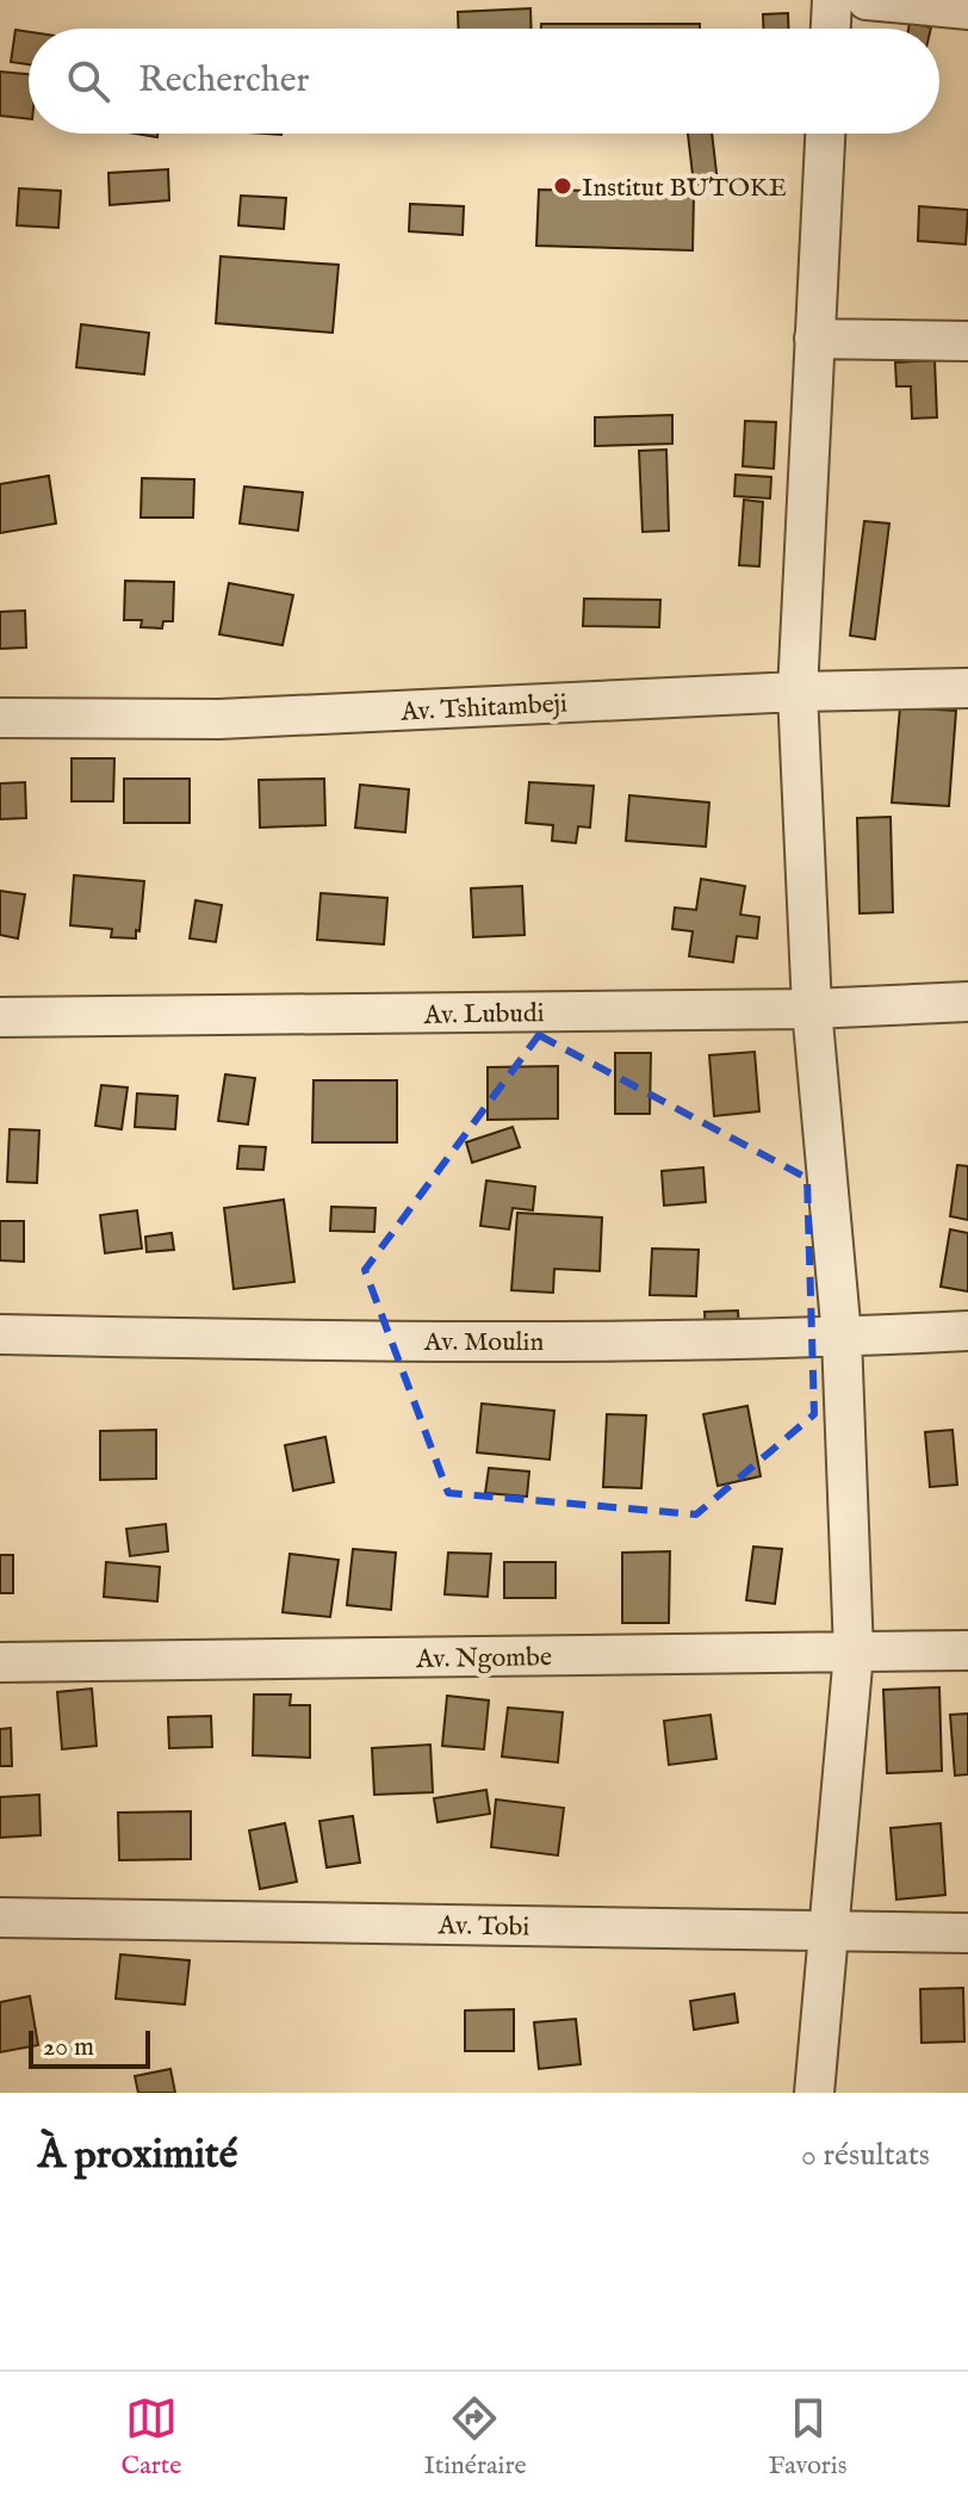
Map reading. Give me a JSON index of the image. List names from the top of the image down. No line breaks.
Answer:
{"streets":{"street":["Av. Tshitambeji","Av. Lubudi","Av. Moulin","Av. Ngombe","Av. Tobi"]},"places":["Institut BUTOKE"],"scale_bar":"20 m","page":{"search":"Rechercher","scale":"20 m","heading":["À proximité","0 résultats"],"nav":["Carte","Itinéraire","Favoris"]}}
